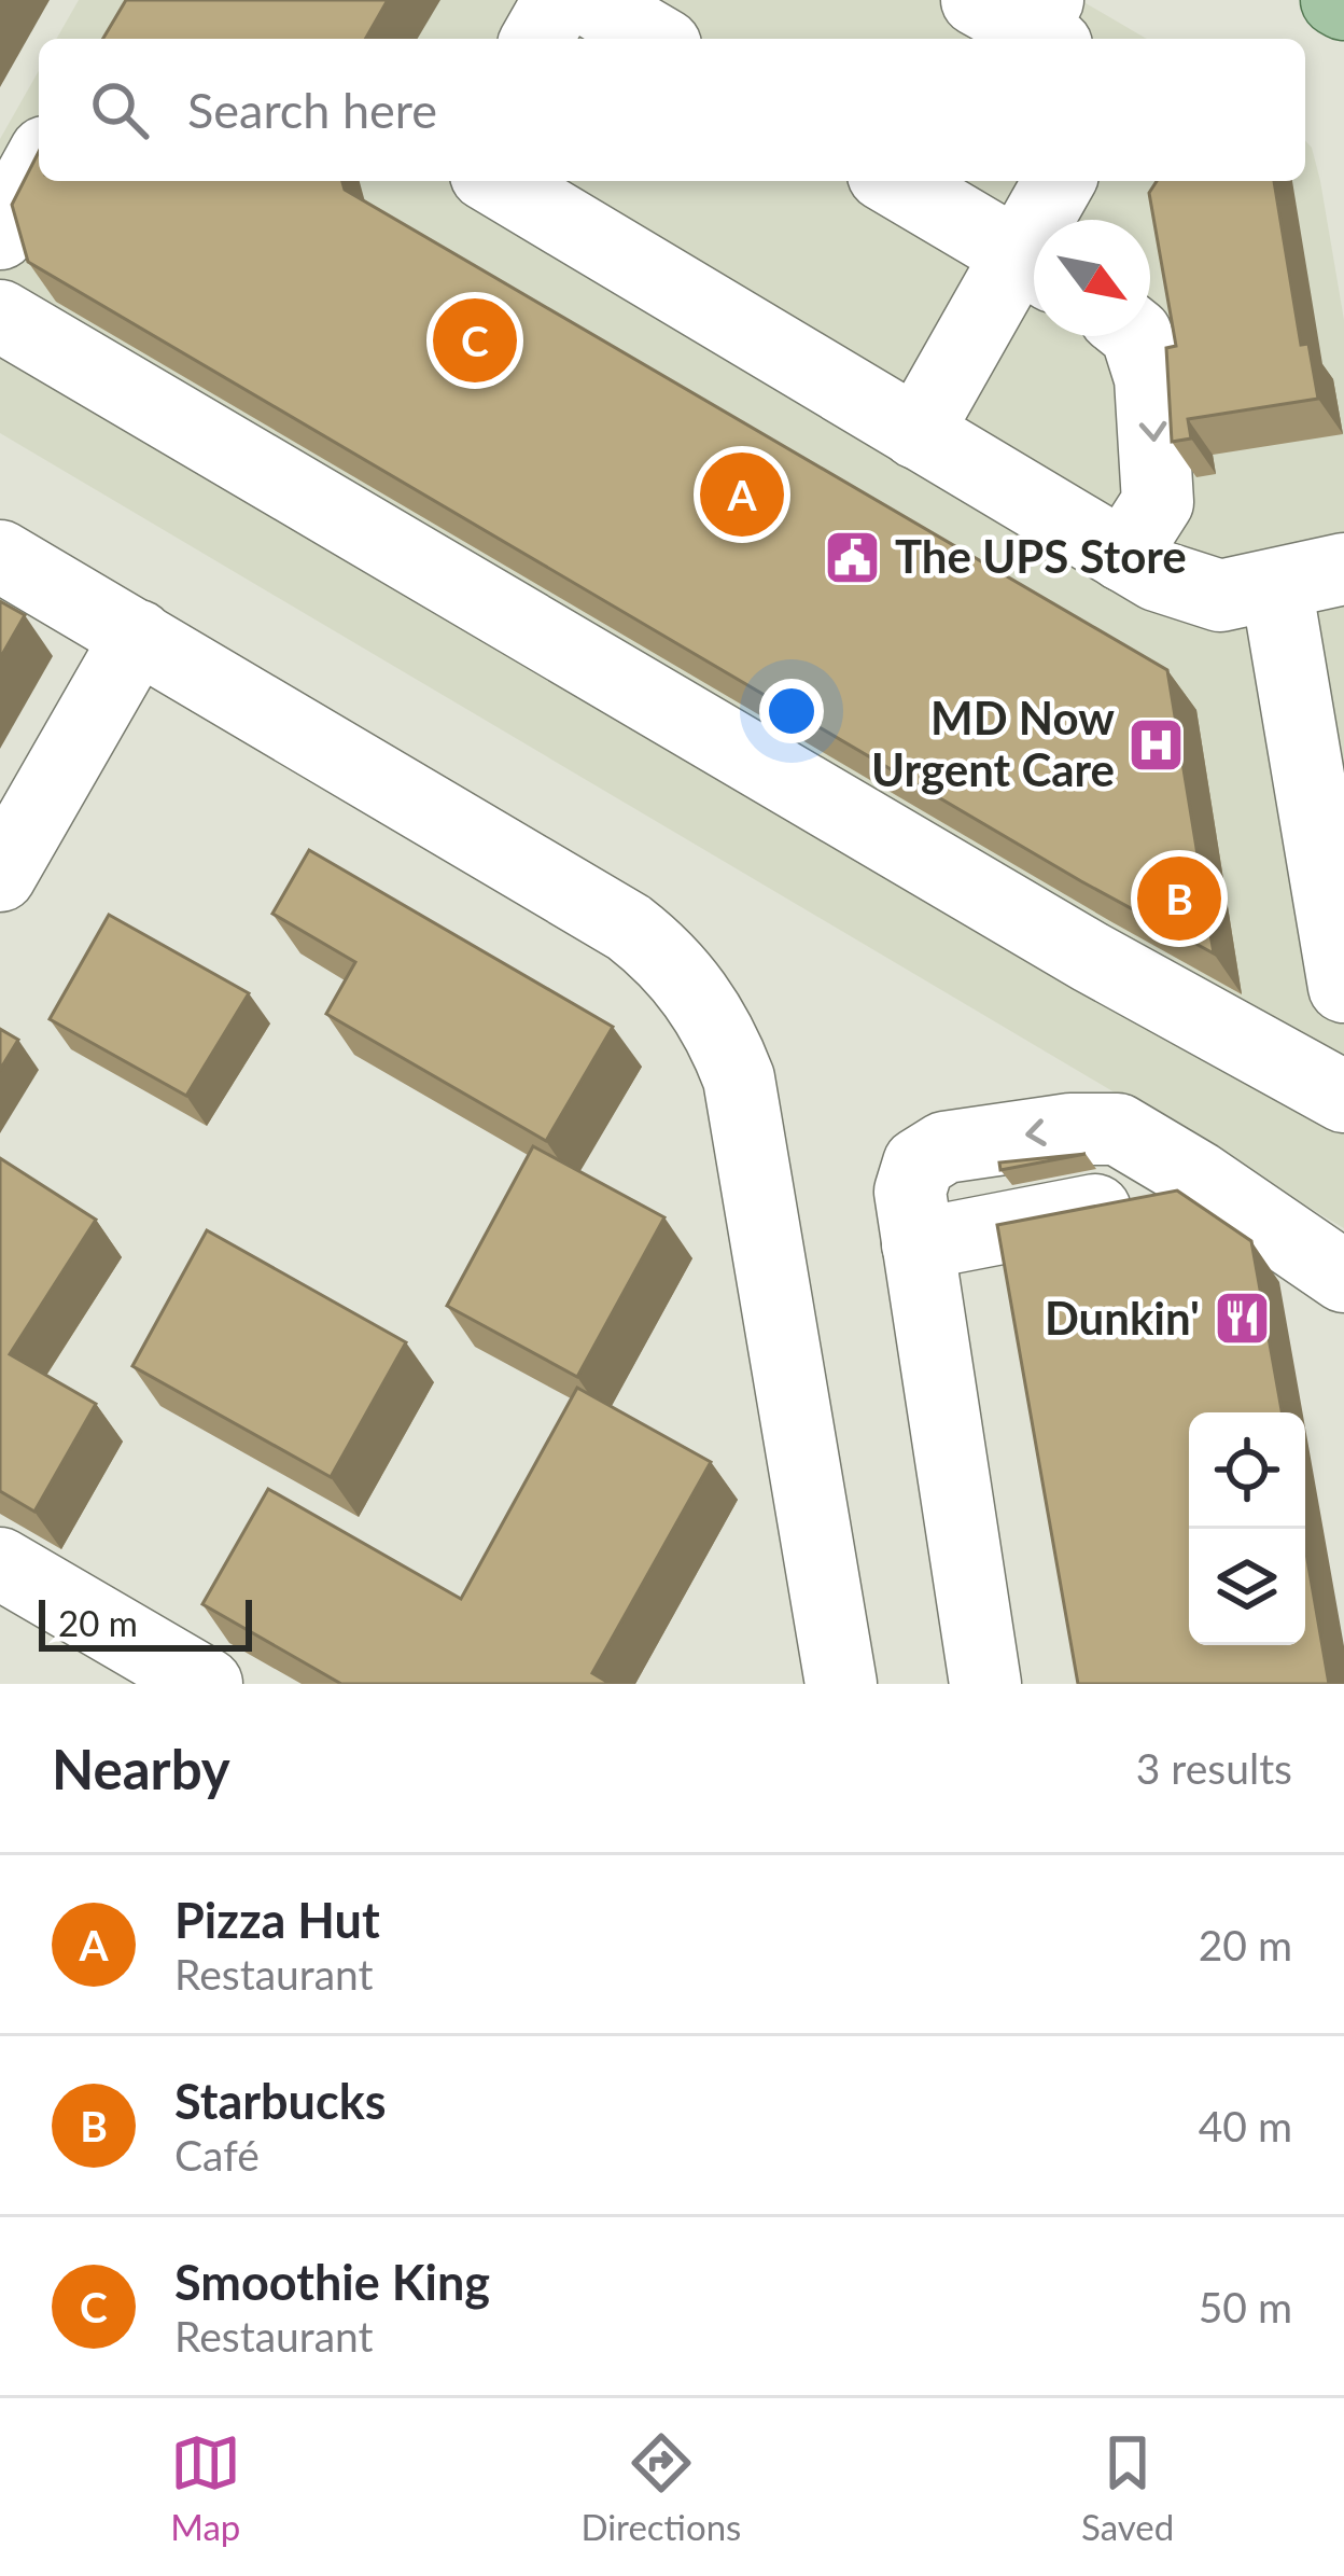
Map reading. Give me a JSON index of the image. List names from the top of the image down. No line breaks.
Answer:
{"places":{"public building":["The UPS Store"],"hospital":["MD Now Urgent Care"],"restaurant":["Dunkin'"]},"scale_bar":"20 m","north":"bottom right","page":{"search":"Search here","pins":["C","A","B"],"scale":"20 m","heading":["Nearby","3 results"],"list":[{"mark":"A","name":"Pizza Hut","note":"Restaurant","value":"20 m"},{"mark":"B","name":"Starbucks","note":"Café","value":"40 m"},{"mark":"C","name":"Smoothie King","note":"Restaurant","value":"50 m"}],"nav":["Map","Directions","Saved"]}}
